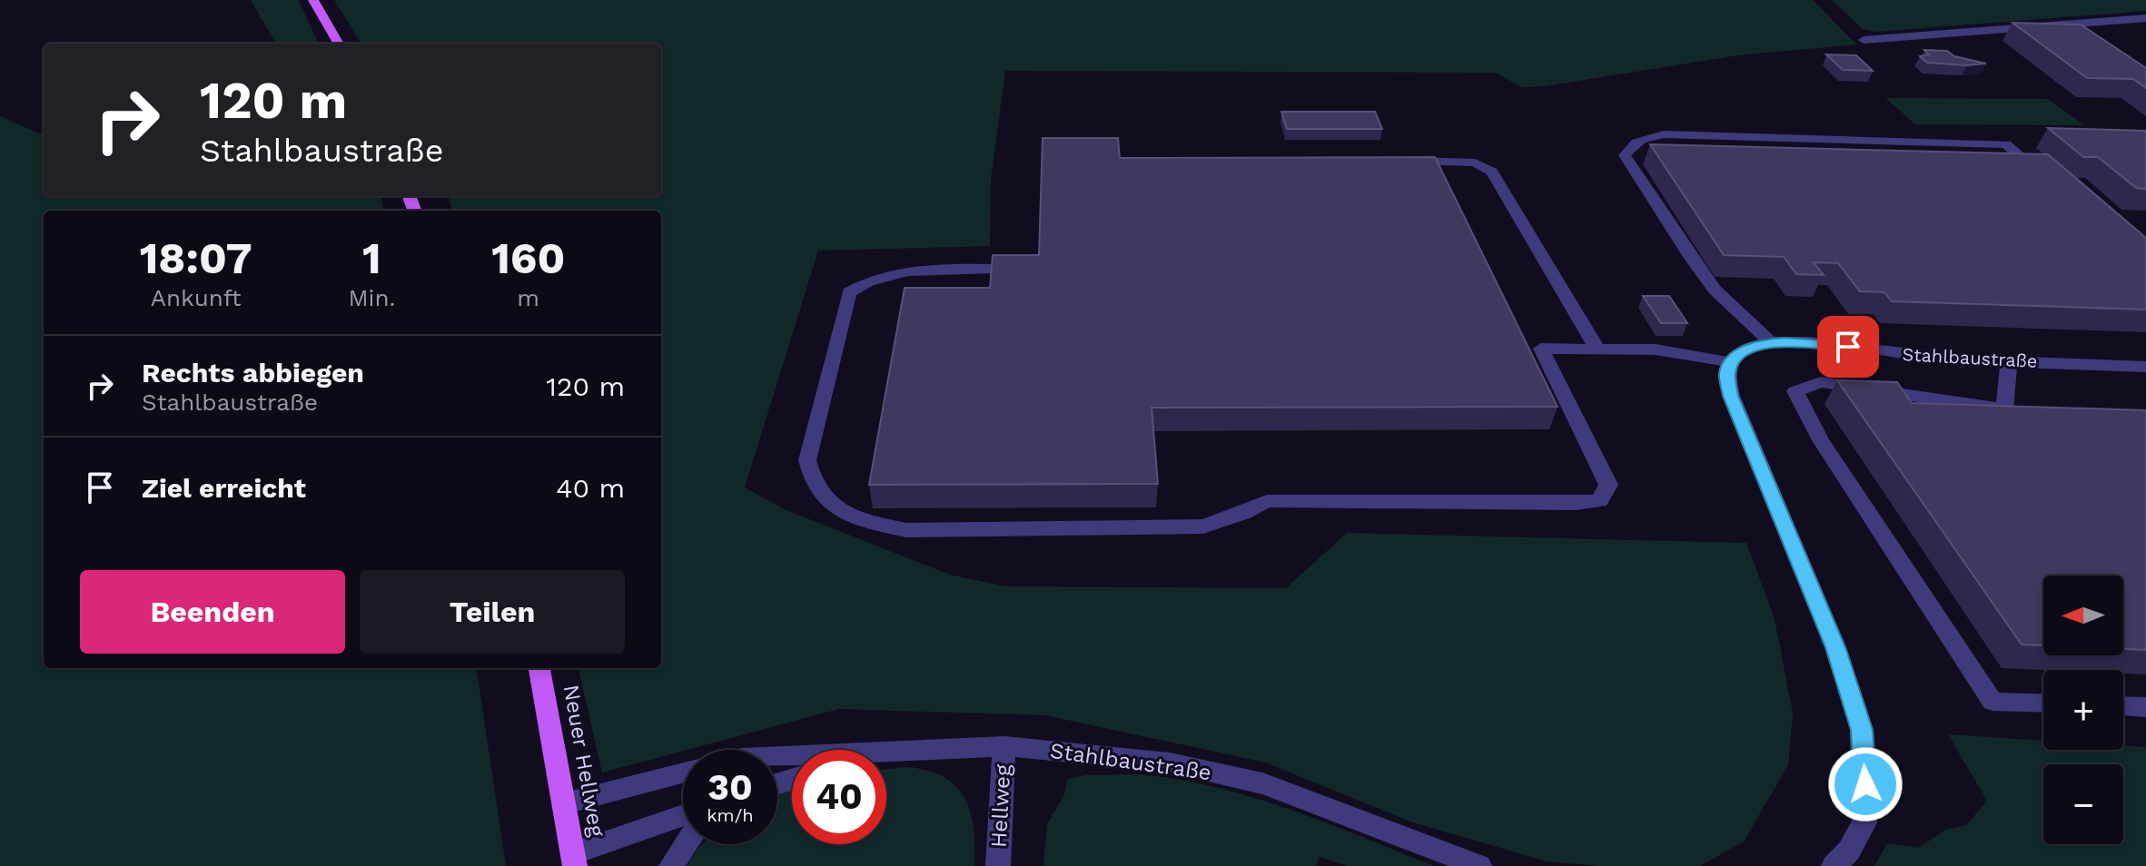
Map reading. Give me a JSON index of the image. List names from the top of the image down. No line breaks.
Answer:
{"streets":{"main road":["Neuer Hellweg"],"street":["Stahlbaustraße","Hellweg"]},"crossings":[["Stahlbaustraße","Hellweg"]],"north":"left","page":{"turn":["120 m","Stahlbaustraße"],"eta":["18:07","Ankunft","1","Min.","160","m"],"list":[{"name":"Rechts abbiegen","note":"Stahlbaustraße","value":"120 m"},{"name":"Ziel erreicht","value":"40 m"}],"buttons":["Beenden","Teilen"],"map_buttons":["+","−"],"speed":"30 km/h","limit":"40"}}
